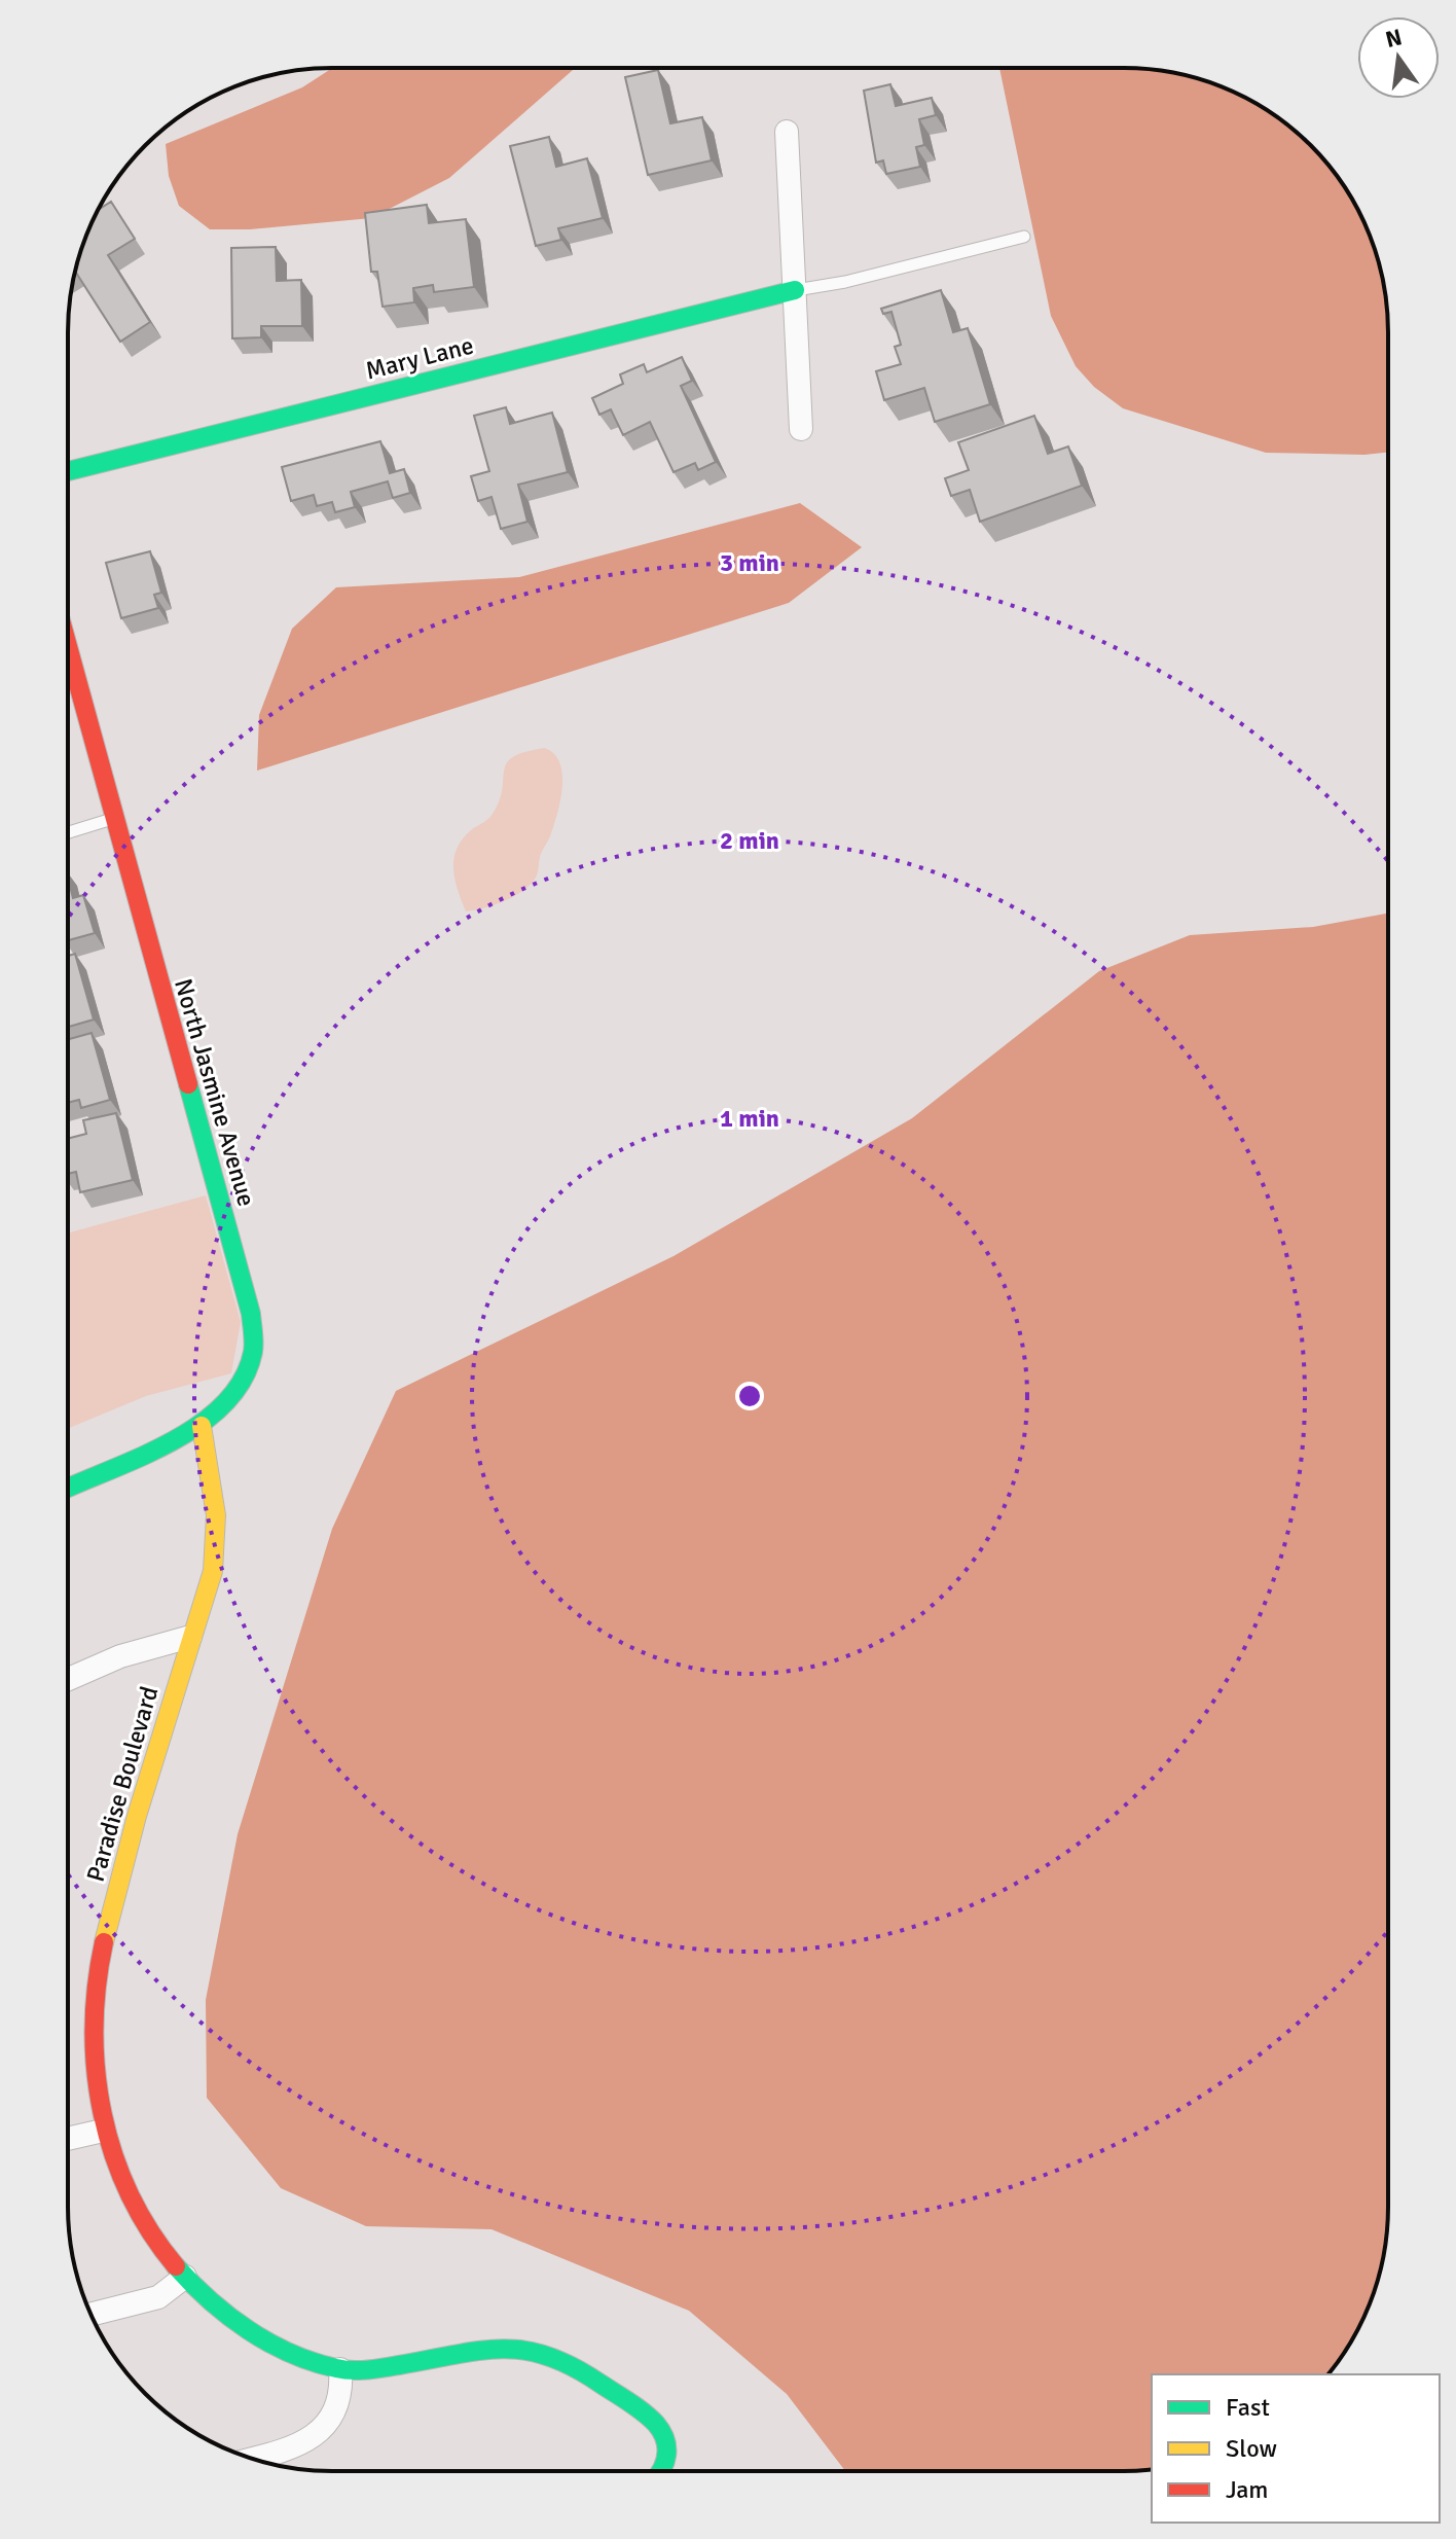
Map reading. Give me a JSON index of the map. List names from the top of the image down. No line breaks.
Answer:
{"streets":{"street":["Mary Lane","North Jasmine Avenue","Paradise Boulevard"]},"crossings":[["North Jasmine Avenue","Paradise Boulevard"]],"legend":["Fast","Slow","Jam"],"north":"top","rings":["3 min","2 min","1 min"]}
